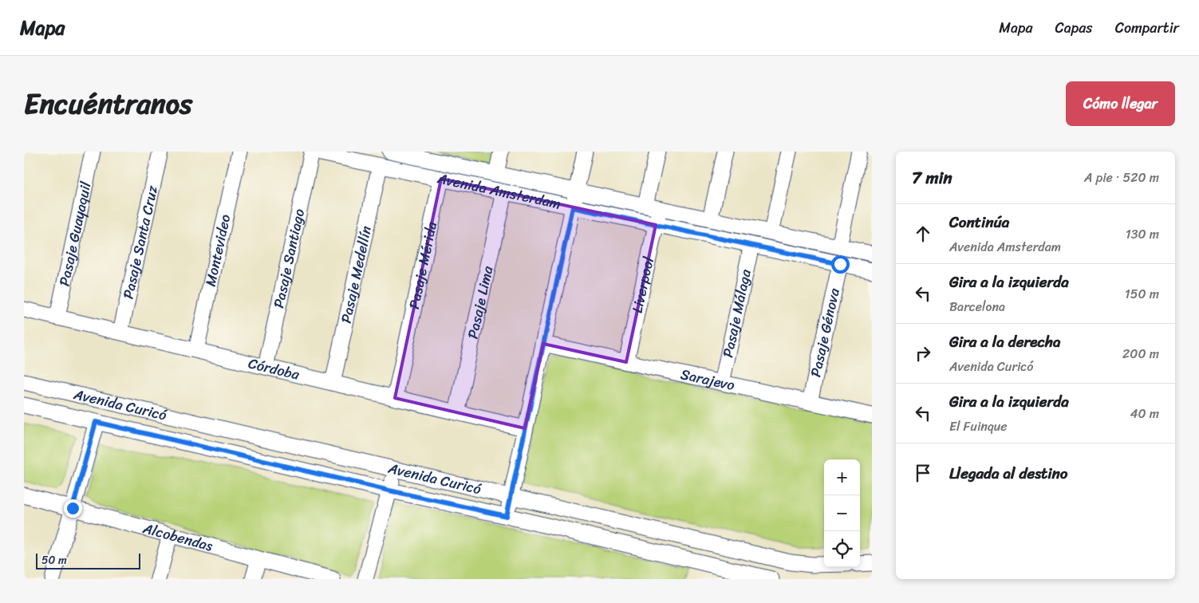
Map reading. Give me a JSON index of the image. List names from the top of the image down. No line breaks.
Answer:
{"streets":{"street":["Avenida Amsterdam","Pasaje Guayaquil","Pasaje Santa Cruz","Montevideo","Pasaje Santiago","Pasaje Mérida","Pasaje Medellín","Liverpool","Pasaje Lima","Pasaje Málaga","Pasaje Génova","Córdoba","Sarajevo","Avenida Curicó","Alcobendas"]},"crossings":[["Avenida Amsterdam","Pasaje Santiago"],["Avenida Amsterdam","Pasaje Mérida"],["Avenida Amsterdam","Pasaje Medellín"],["Avenida Amsterdam","Liverpool"],["Avenida Amsterdam","Pasaje Lima"],["Avenida Amsterdam","Pasaje Málaga"],["Avenida Amsterdam","Pasaje Génova"],["Pasaje Guayaquil","Córdoba"],["Pasaje Santa Cruz","Córdoba"],["Montevideo","Córdoba"],["Pasaje Santiago","Córdoba"],["Pasaje Mérida","Córdoba"],["Pasaje Medellín","Córdoba"],["Liverpool","Sarajevo"],["Pasaje Lima","Córdoba"],["Pasaje Málaga","Sarajevo"],["Pasaje Génova","Sarajevo"]],"scale_bar":"50 m","page":{"header":"Mapa","nav":["Mapa","Capas","Compartir"],"title":"Encuéntranos","buttons":"Cómo llegar","heading":["7 min","A pie · 520 m"],"list":[["Continúa","Avenida Amsterdam","130 m"],["Gira a la izquierda","Barcelona","150 m"],["Gira a la derecha","Avenida Curicó","200 m"],["Gira a la izquierda","El Fuinque","40 m"],"Llegada al destino"],"map_buttons":["+","−"],"scale":"50 m"}}
